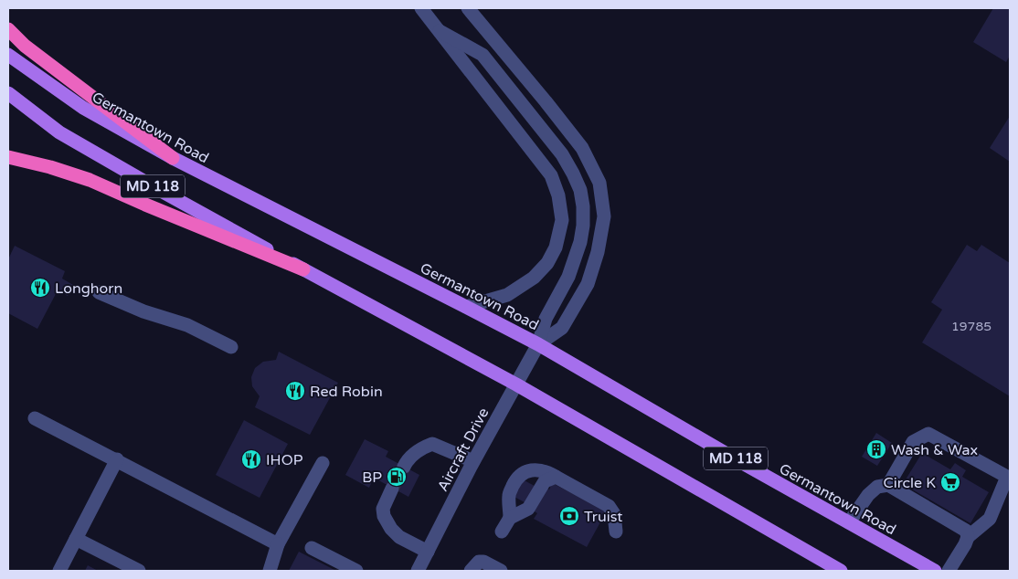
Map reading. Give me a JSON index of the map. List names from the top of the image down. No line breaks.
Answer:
{"streets":{"main road":["Germantown Road","MD 118"],"street":["Aircraft Drive"]},"crossings":[["Germantown Road","Aircraft Drive"],["MD 118","Aircraft Drive"]],"places":{"restaurant":["Longhorn","Red Robin","IHOP"],"building":["Wash & Wax"],"fuel station":["BP"],"supermarket":["Circle K"],"bank":["Truist"]},"house_numbers":["19785"]}
